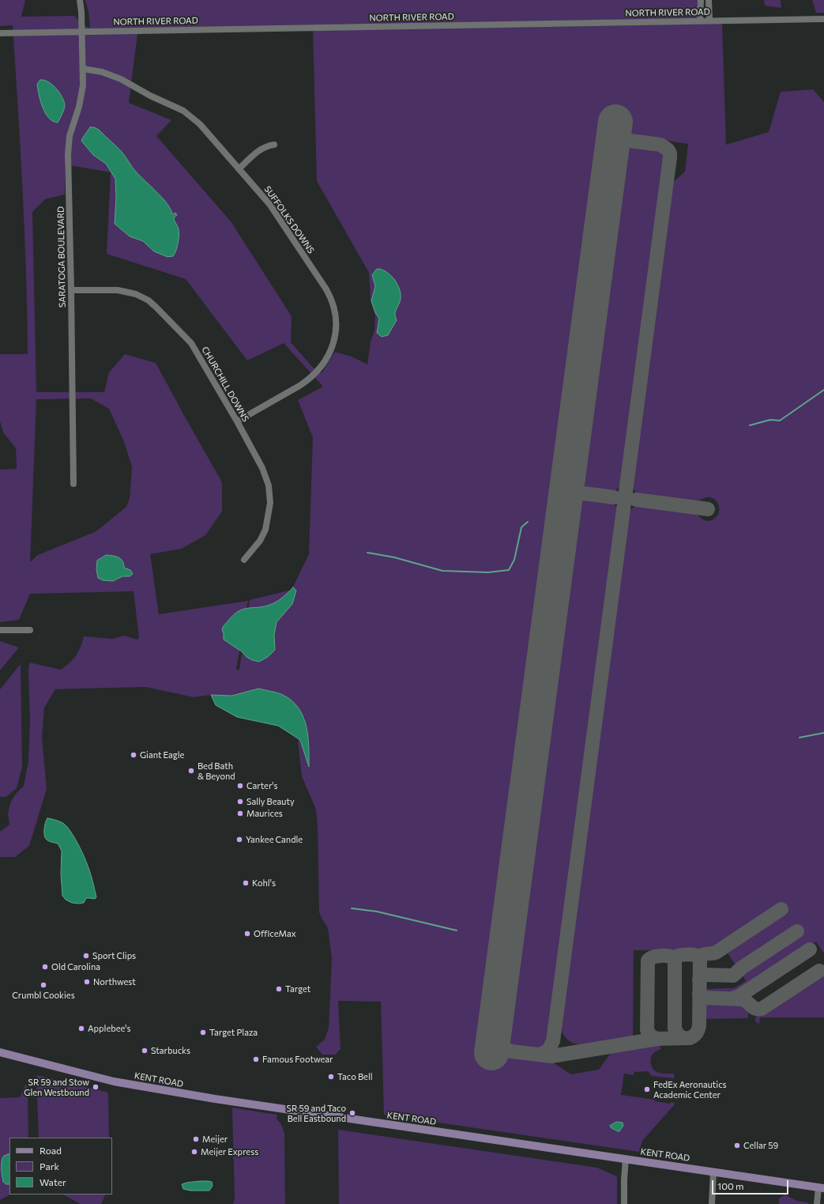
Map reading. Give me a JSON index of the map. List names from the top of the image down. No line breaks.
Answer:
{"streets":{"main road":["KENT ROAD"],"street":["NORTH RIVER ROAD","SUFFOLKS DOWNS","SARATOGA BOULEVARD","CHURCHILL DOWNS"]},"crossings":[["NORTH RIVER ROAD","SARATOGA BOULEVARD"],["SUFFOLKS DOWNS","SARATOGA BOULEVARD"],["SUFFOLKS DOWNS","CHURCHILL DOWNS"],["SARATOGA BOULEVARD","CHURCHILL DOWNS"]],"places":["Giant Eagle","Bed Bath & Beyond","Carter's","Sally Beauty","Maurices","Yankee Candle","Kohl's","OfficeMax","Sport Clips","Old Carolina","Northwest","Crumbl Cookies","Target","Applebee's","Target Plaza","Starbucks","Famous Footwear","Taco Bell","SR 59 and Stow Glen Westbound","FedEx Aeronautics Academic Center","SR 59 and Taco Bell Eastbound","Meijer","Cellar 59","Meijer Express"],"legend":["Road","Park","Water"],"scale_bar":"100 m"}
